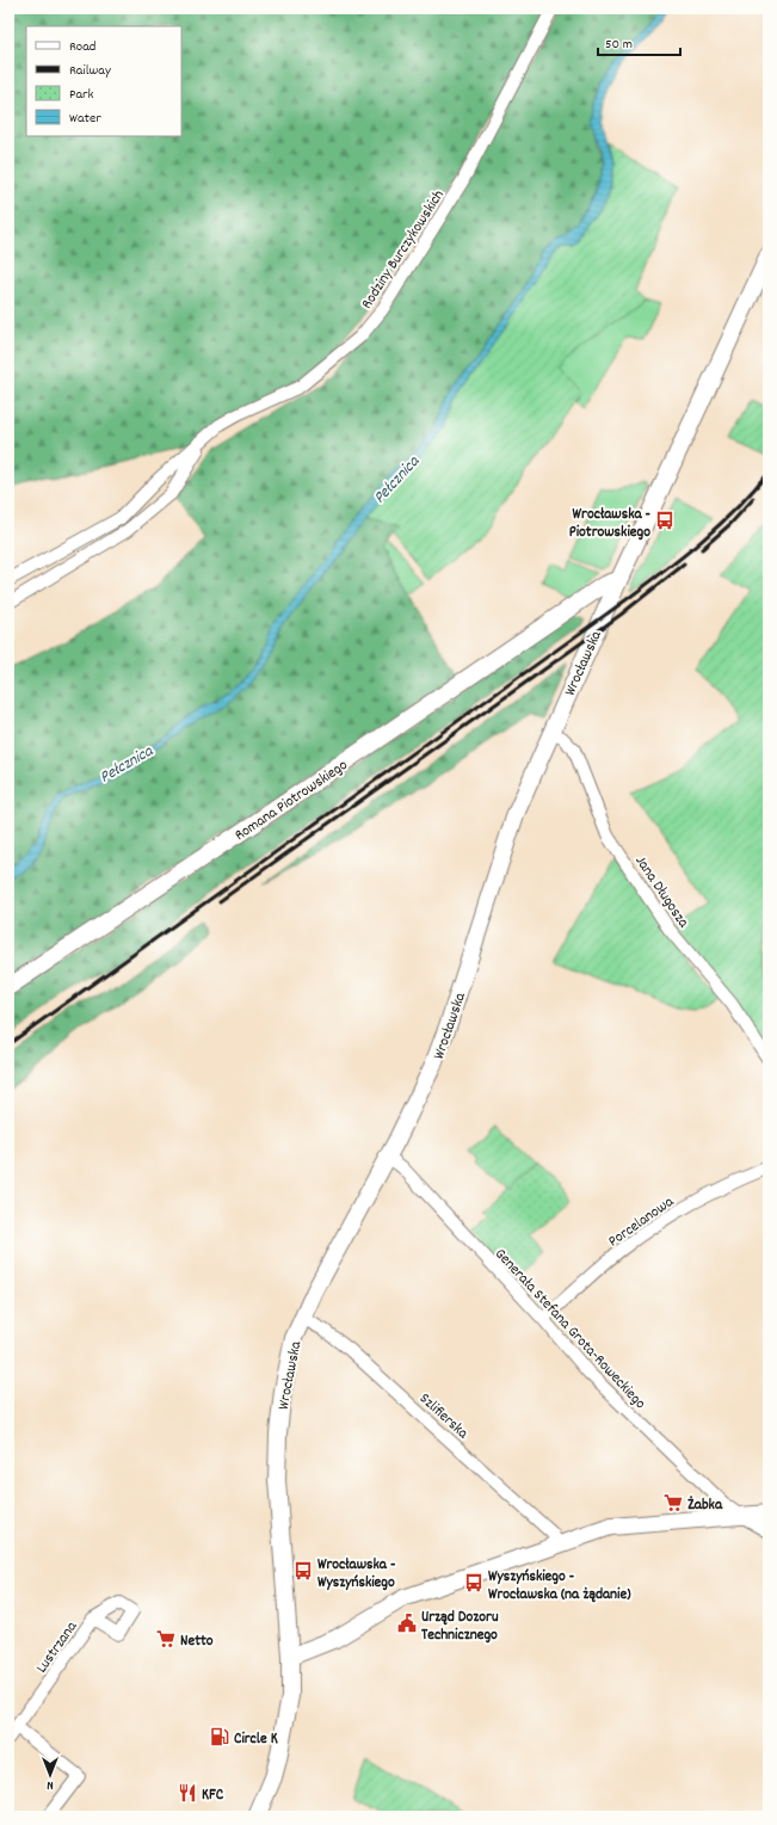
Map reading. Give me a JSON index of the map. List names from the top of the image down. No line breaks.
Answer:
{"streets":{"main road":["Wrocławska","Romana Piotrowskiego"],"street":["Rodziny Burczykowskich","Jana Długosza","Porcelanowa","Generała Stefana Grota-Roweckiego","Szlifierska","Lustrzana"]},"crossings":[["Wrocławska","Romana Piotrowskiego"],["Wrocławska","Jana Długosza"],["Wrocławska","Generała Stefana Grota-Roweckiego"],["Wrocławska","Szlifierska"],["Porcelanowa","Generała Stefana Grota-Roweckiego"]],"water":["Pełcznica"],"places":{"bus stop":["Wrocławska - Piotrowskiego","Wrocławska - Wyszyńskiego","Wyszyńskiego - Wrocławska (na żądanie)"],"supermarket":["Żabka","Netto"],"public building":["Urząd Dozoru Technicznego"],"fuel station":["Circle K"],"restaurant":["KFC"]},"legend":["Road","Railway","Park","Water"],"scale_bar":"50 m","north":"bottom"}
